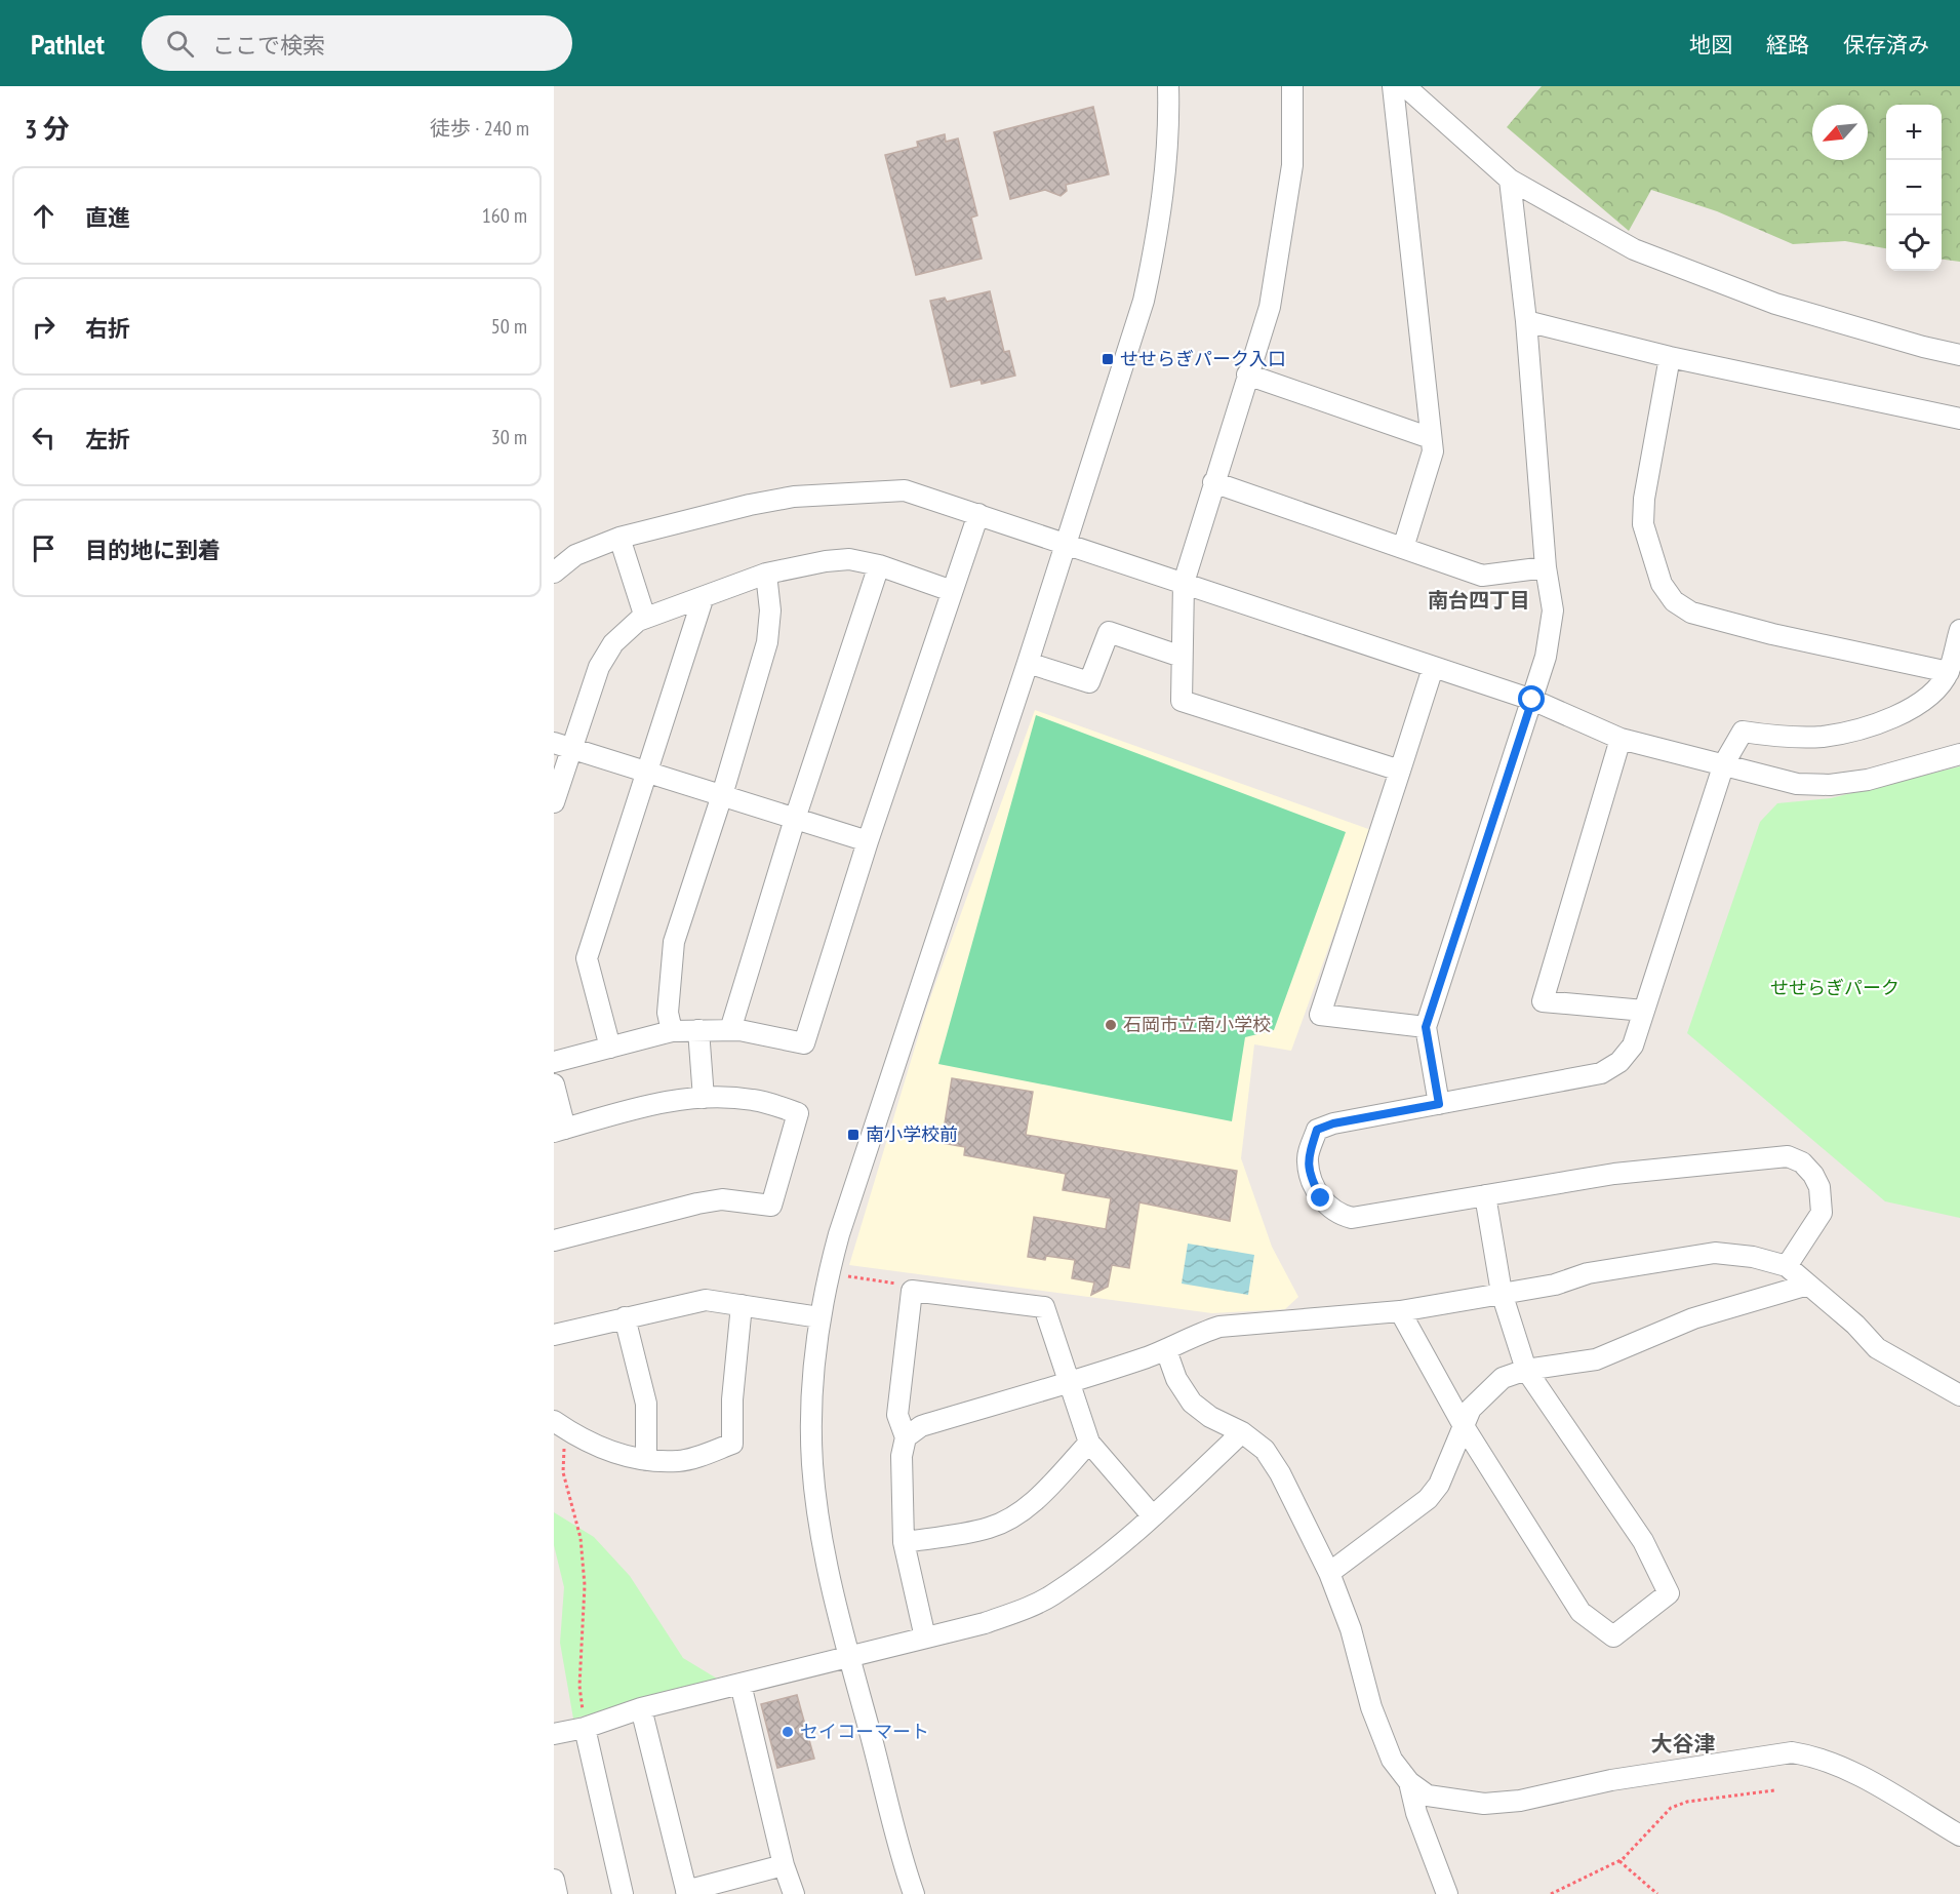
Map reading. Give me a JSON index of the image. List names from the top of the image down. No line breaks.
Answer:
{"districts":["南台四丁目","大谷津"],"parks":["せせらぎパーク"],"places":{"transit":["せせらぎパーク入口","南小学校前"],"other":["石岡市立南小学校","セイコーマート"]},"north":"bottom left","page":{"header":"Pathlet","search":"ここで検索","nav":["地図","経路","保存済み"],"heading":["3 分","徒歩 · 240 m"],"map_buttons":["+","−"],"list":[["直進","160 m"],["右折","50 m"],["左折","30 m"],"目的地に到着"]}}
